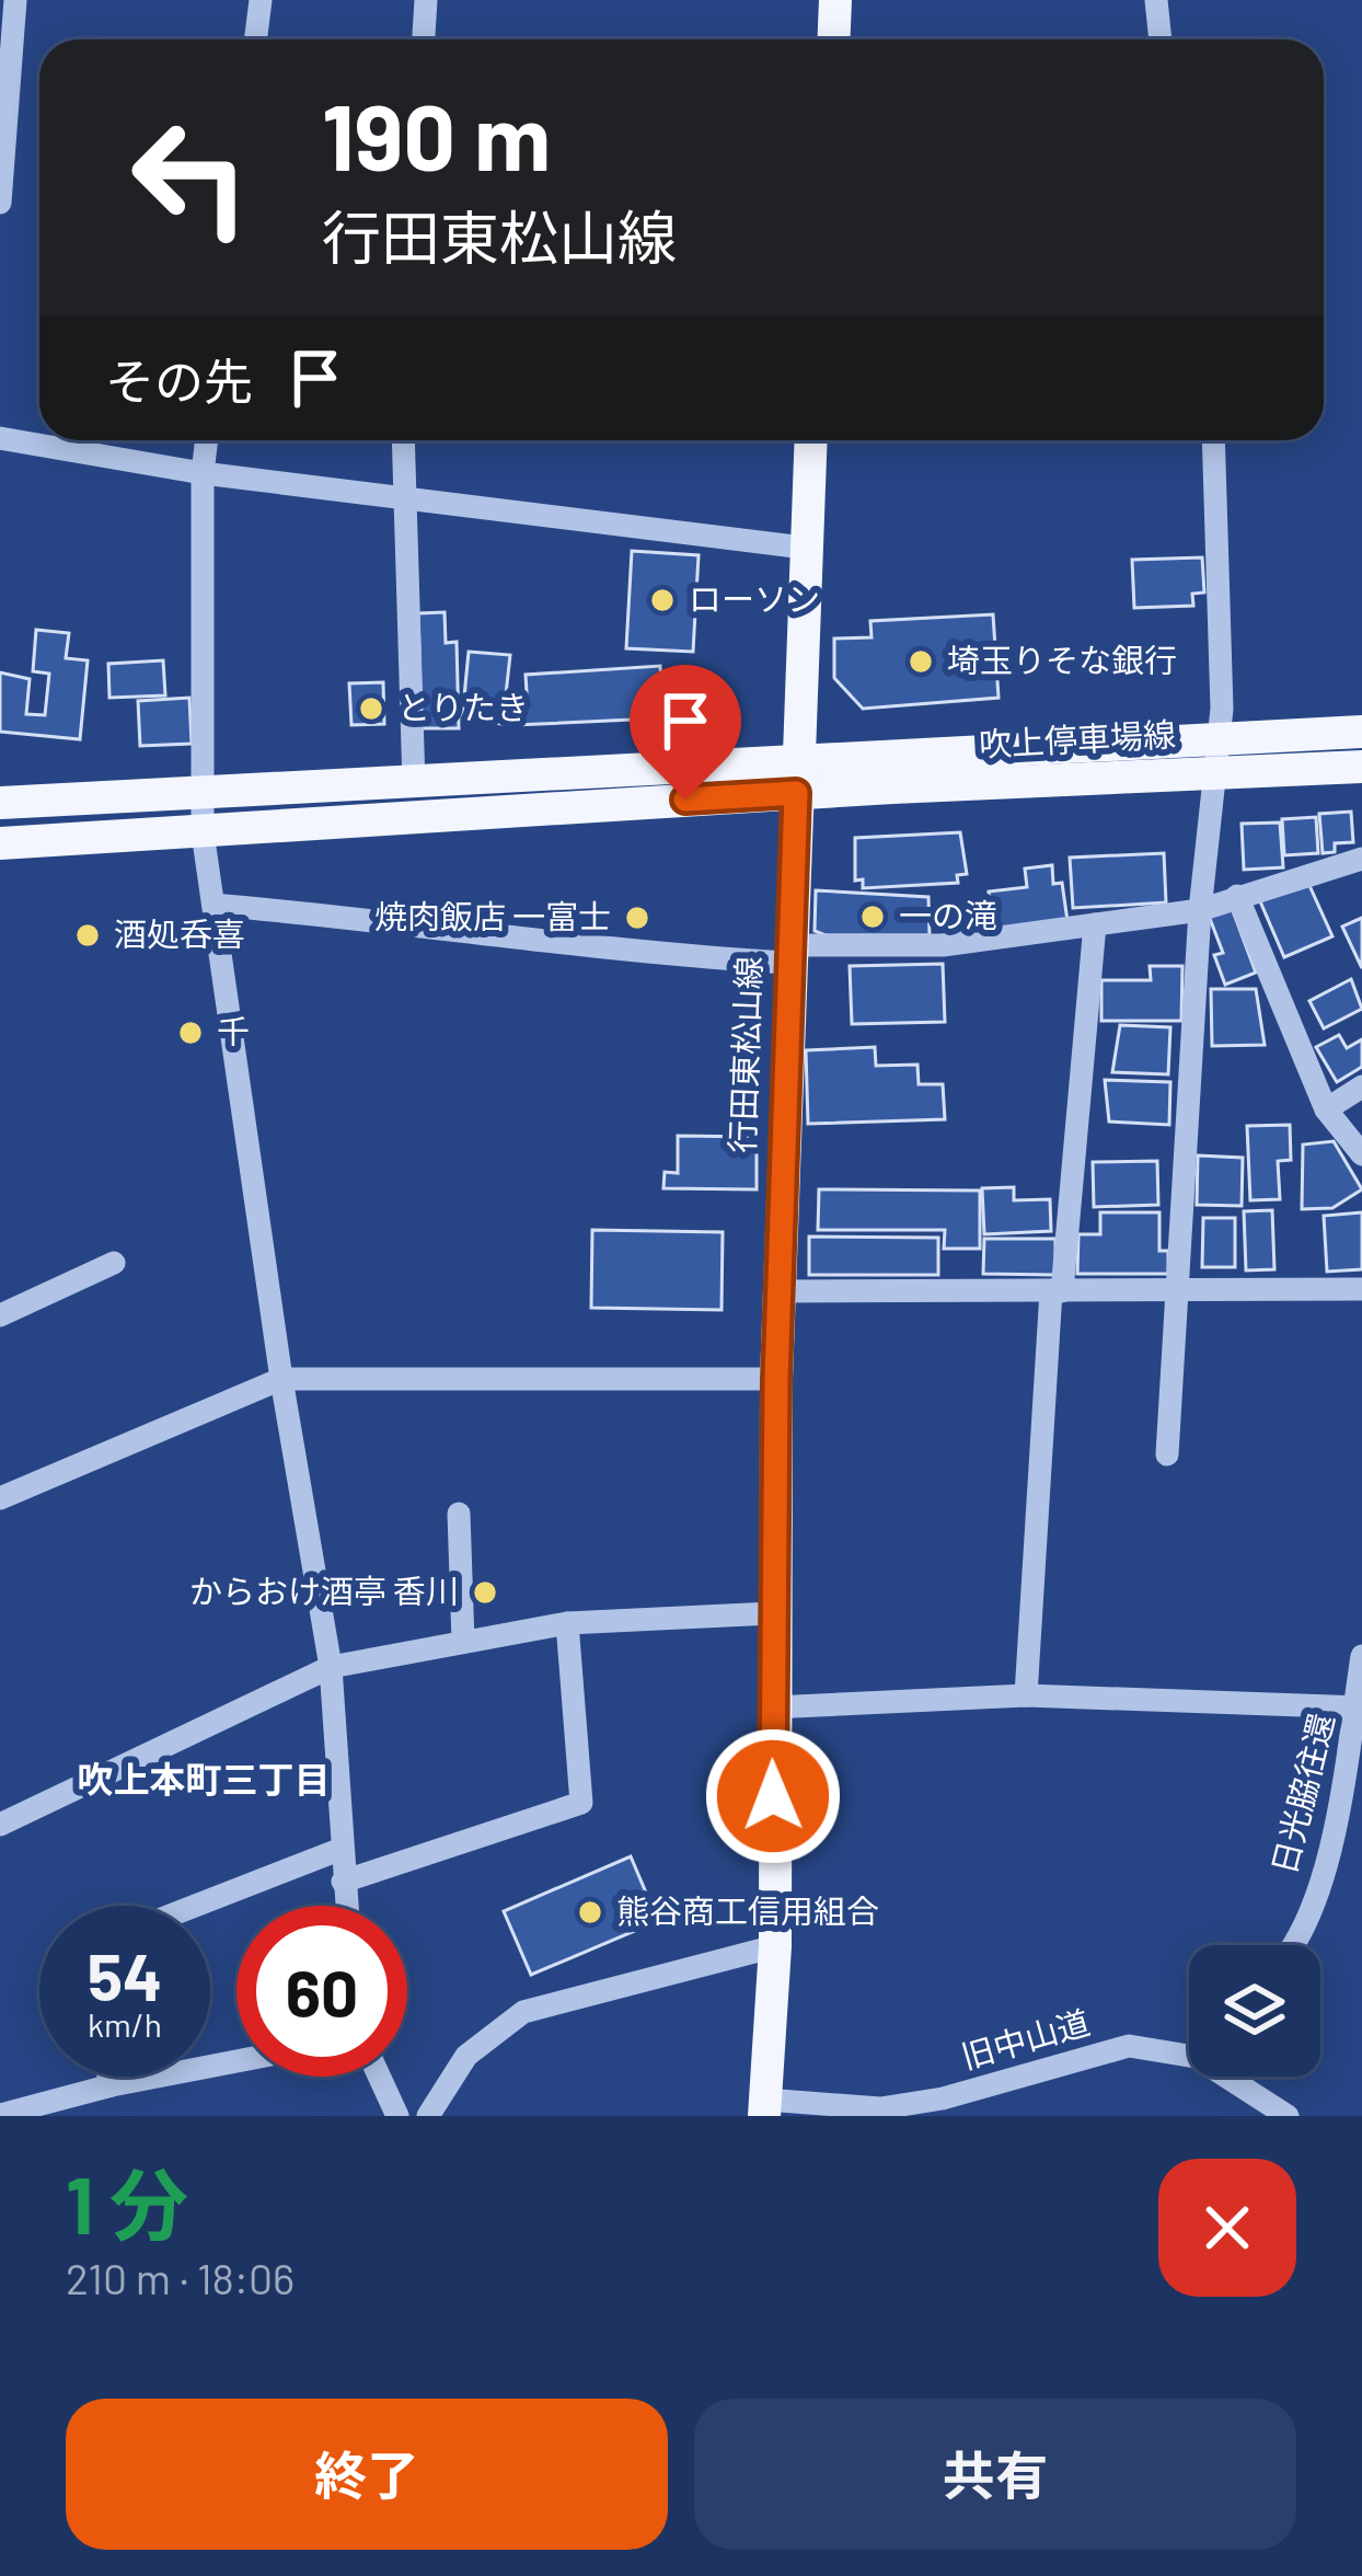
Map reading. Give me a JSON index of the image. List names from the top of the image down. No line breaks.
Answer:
{"streets":{"main road":["吹上停車場線","行田東松山線"],"street":["日光脇往還","旧中山道"]},"crossings":[["吹上停車場線","行田東松山線"],["行田東松山線","旧中山道"]],"districts":["吹上本町三丁目"],"places":["ローソン","埼玉りそな銀行","とりたき","一の滝","焼肉飯店 一富士","酒処呑喜","千","からおけ酒亭 香川","熊谷商工信用組合"],"page":{"turn":["190 m","行田東松山線"],"then":"その先","speed":"54 km/h","limit":"60","heading":["1 分","210 m · 18:06"],"buttons":["終了","共有"]}}
